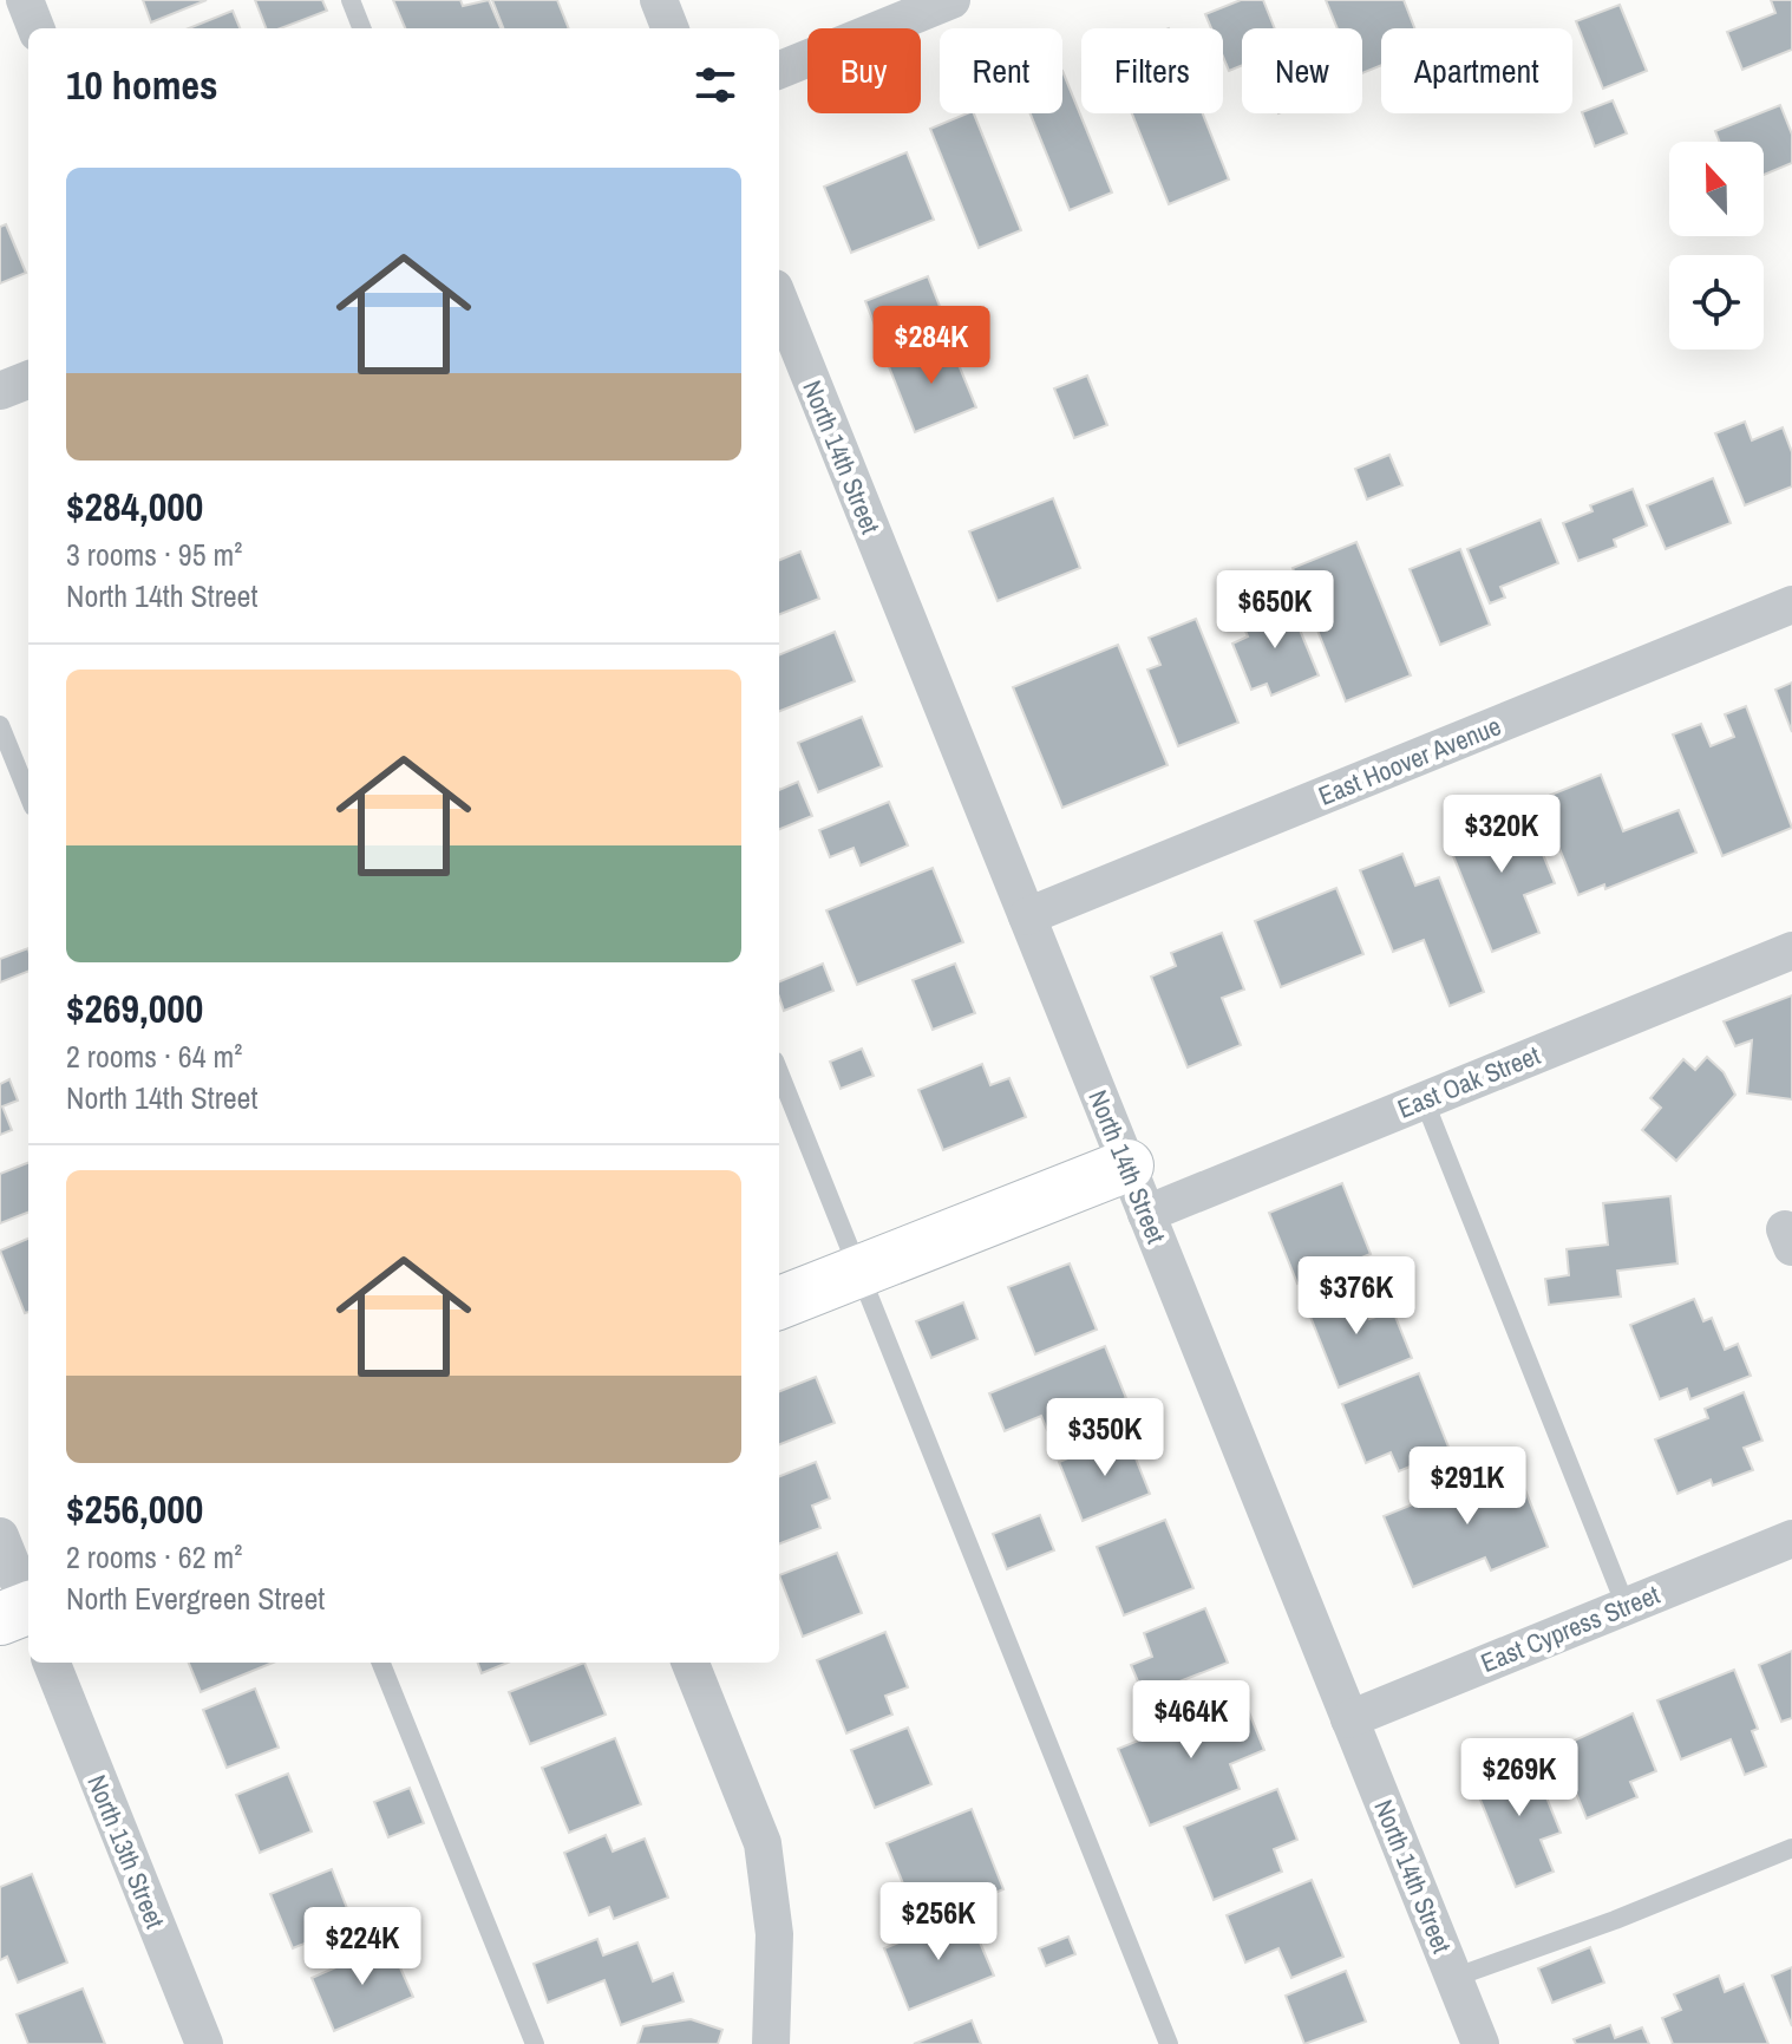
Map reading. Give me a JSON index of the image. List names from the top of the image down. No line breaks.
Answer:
{"streets":{"street":["North 14th Street","East Hoover Avenue","East Oak Street","East Cypress Street","North 13th Street"]},"crossings":[["North 14th Street","East Hoover Avenue"],["North 14th Street","East Oak Street"],["North 14th Street","East Cypress Street"]],"north":"top","page":{"chip":["Buy","Rent","Filters","New","Apartment"],"heading":"10 homes","list":[{"name":"$284,000","note":"3 rooms · 95 m² · North 14th Street"},{"name":"$269,000","note":"2 rooms · 64 m² · North 14th Street"},{"name":"$256,000","note":"2 rooms · 62 m² · North Evergreen Street"}],"price":["$284K","$650K","$320K","$376K","$350K","$291K","$464K","$269K","$256K","$224K"]}}
